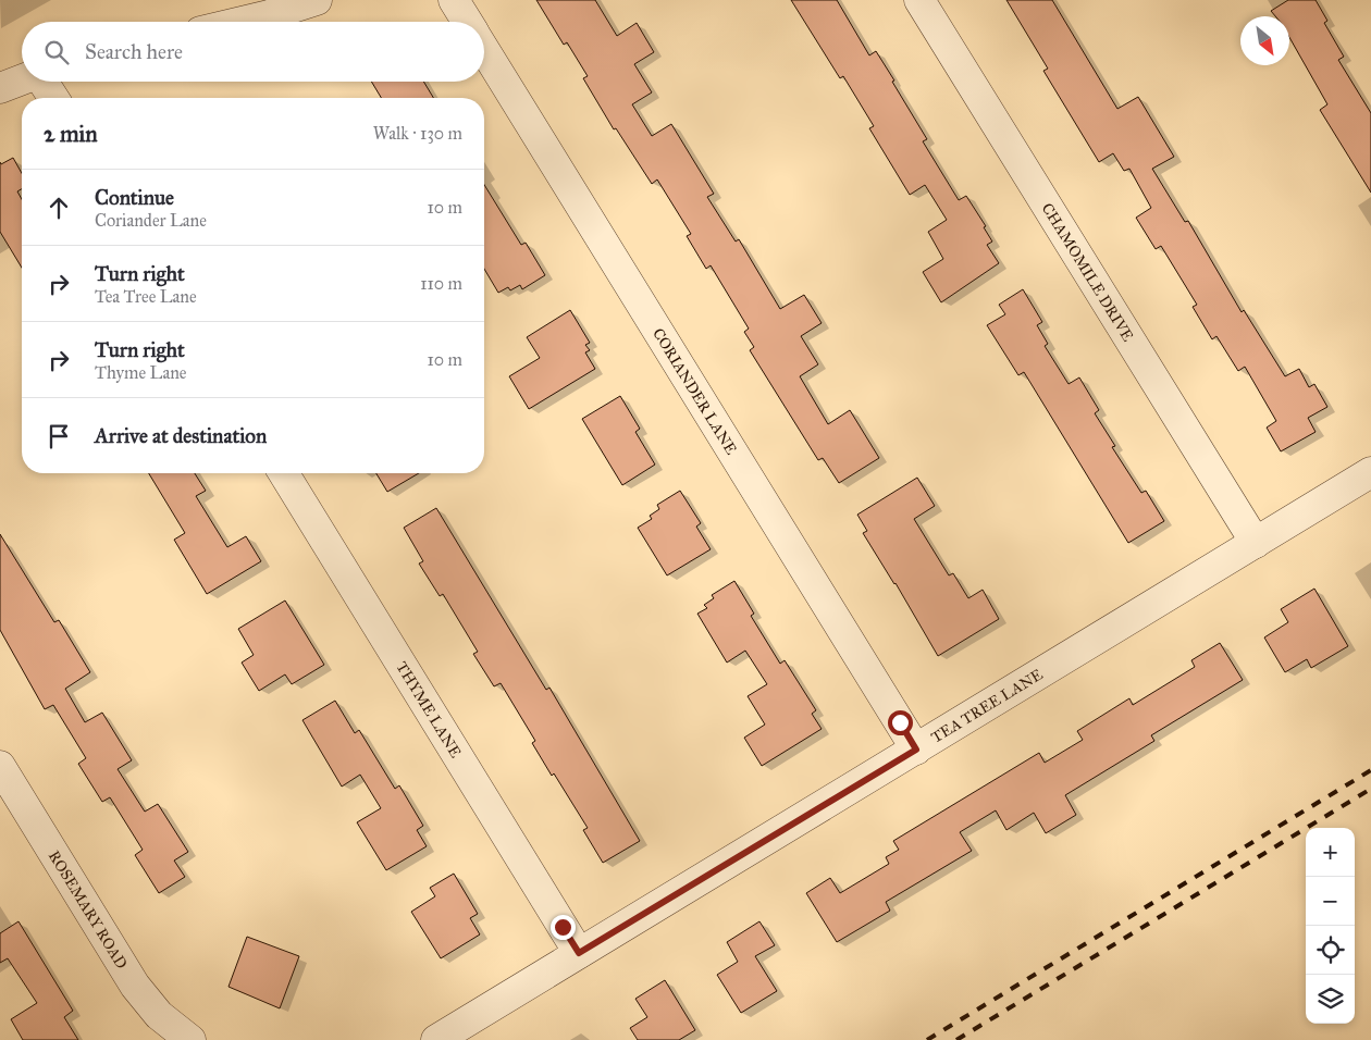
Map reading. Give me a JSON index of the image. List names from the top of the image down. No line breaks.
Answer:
{"streets":{"street":["CHAMOMILE DRIVE","CORIANDER LANE","TEA TREE LANE","THYME LANE","ROSEMARY ROAD"]},"crossings":[["CHAMOMILE DRIVE","TEA TREE LANE"],["CORIANDER LANE","TEA TREE LANE"],["TEA TREE LANE","THYME LANE"]],"north":"bottom right","page":{"search":"Search here","heading":["2 min","Walk · 130 m"],"list":[["Continue","Coriander Lane","10 m"],["Turn right","Tea Tree Lane","110 m"],["Turn right","Thyme Lane","10 m"],"Arrive at destination"],"map_buttons":["+","−"]}}
